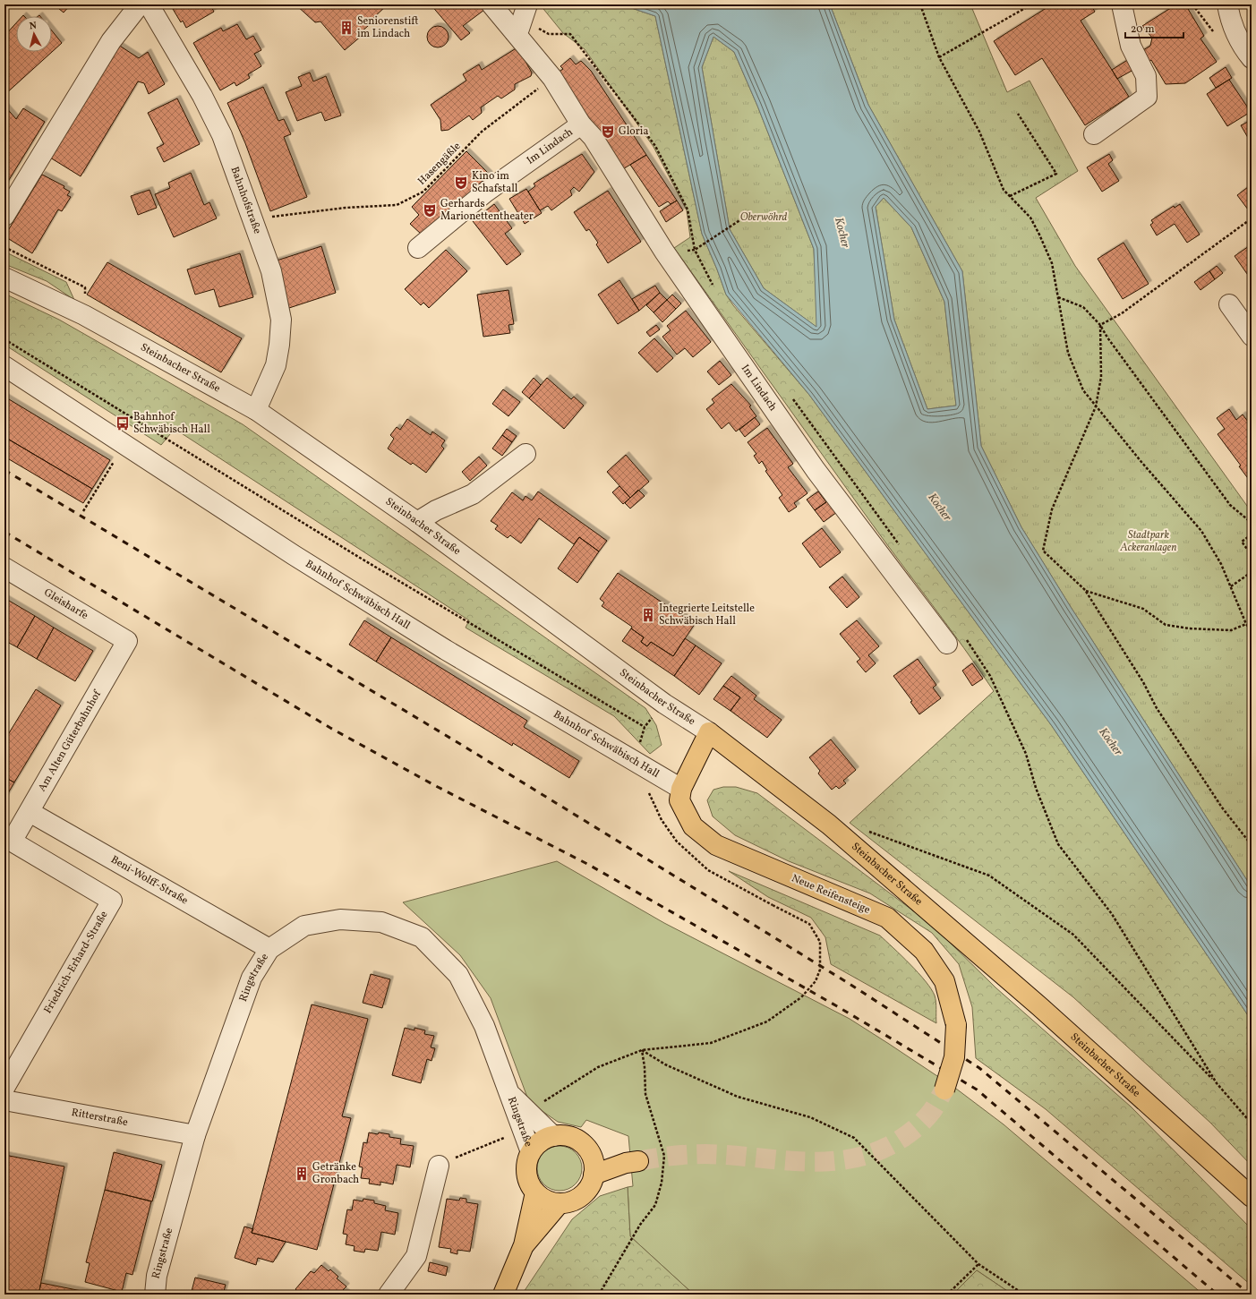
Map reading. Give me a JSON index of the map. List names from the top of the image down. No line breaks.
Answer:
{"streets":{"main road":["Steinbacher Straße","Neue Reifensteige"],"street":["Im Lindach","Bahnhofstraße","Bahnhof Schwäbisch Hall","Gleisharfe","Am Alten Güterbahnhof","Beni-Wolff-Straße","Friedrich-Erhard-Straße","Ringstraße","Ritterstraße"],"path":["Hasengäßle"]},"crossings":[["Im Lindach","Hasengäßle"],["Hasengäßle","Bahnhofstraße"],["Bahnhofstraße","Steinbacher Straße"],["Steinbacher Straße","Neue Reifensteige"],["Bahnhof Schwäbisch Hall","Neue Reifensteige"],["Gleisharfe","Am Alten Güterbahnhof"],["Am Alten Güterbahnhof","Beni-Wolff-Straße"],["Am Alten Güterbahnhof","Friedrich-Erhard-Straße"],["Beni-Wolff-Straße","Ringstraße"],["Ringstraße","Ritterstraße"]],"water":["Kocher"],"parks":["Oberwöhrd","Stadtpark Ackeranlagen"],"places":{"building":["Seniorenstift im Lindach","Integrierte Leitstelle Schwäbisch Hall","Getränke Gronbach"],"theatre":["Gloria","Kino im Schafstall","Gerhards Marionettentheater"],"bus stop":["Bahnhof Schwäbisch Hall"]},"scale_bar":"20 m","north":"top"}
